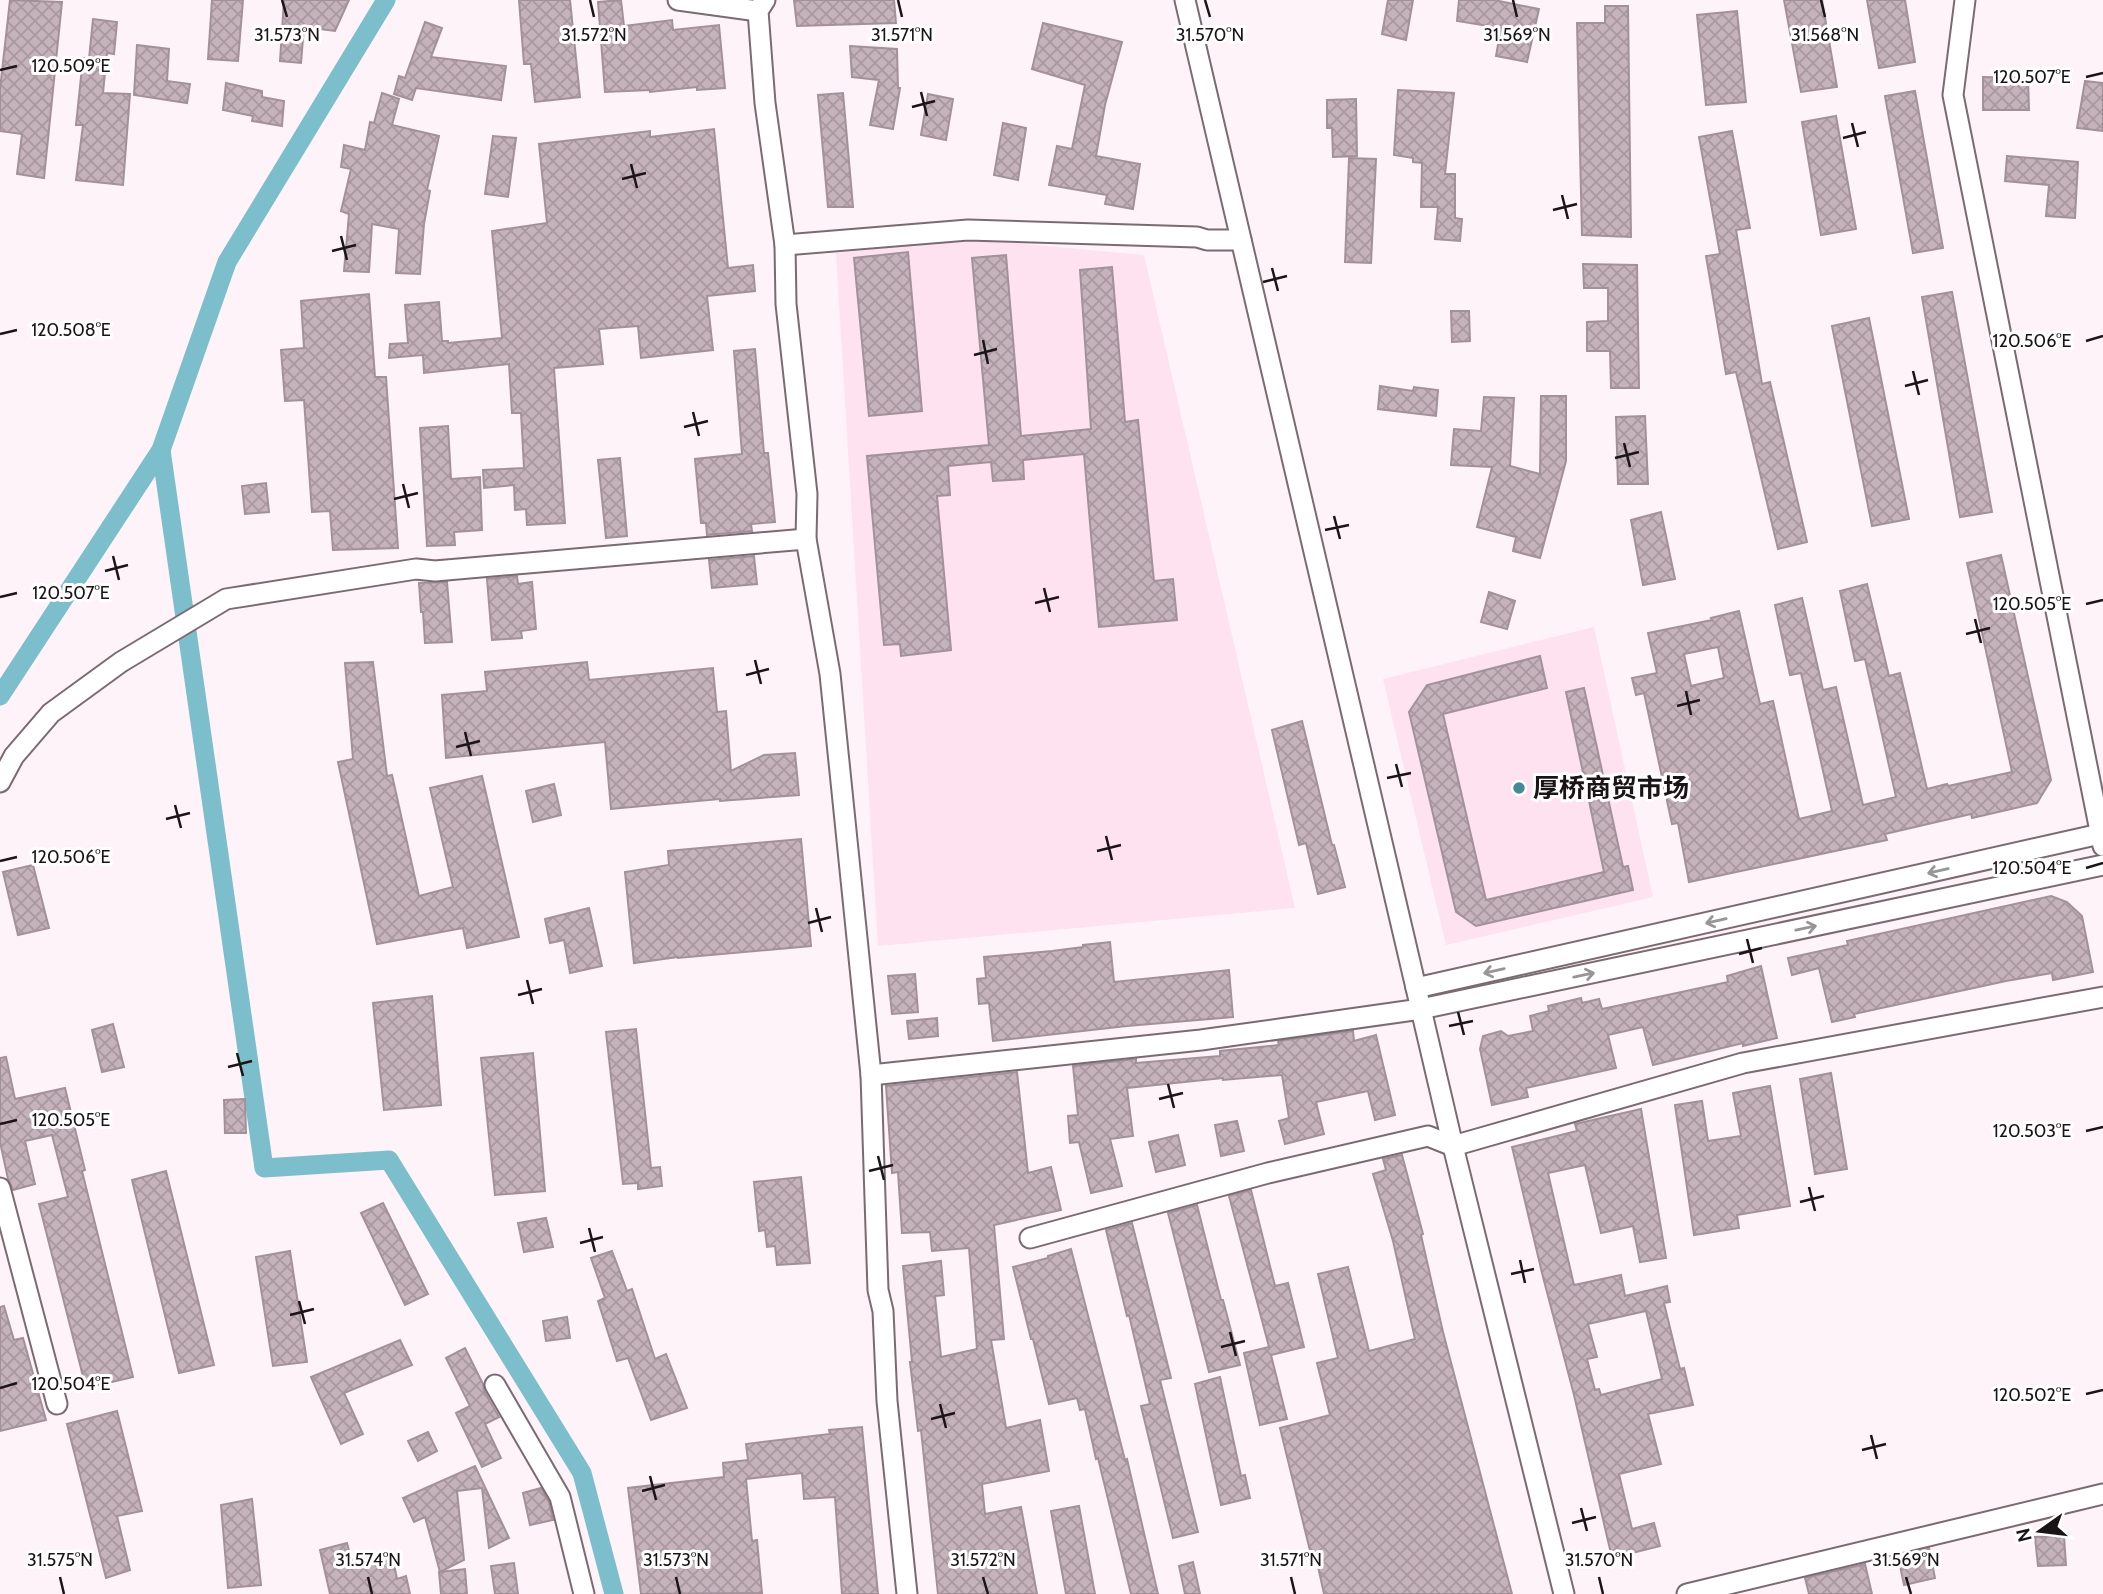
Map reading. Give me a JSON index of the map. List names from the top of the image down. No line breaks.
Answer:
{"places":["厚桥商贸市场"],"north":"left","coordinates":["31.568°N","31.573°N","31.572°N","31.571°N","31.570°N","31.569°N","120.509°E","120.507°E","120.508°E","120.506°E","120.505°E","120.504°E","120.503°E","120.502°E","31.575°N","31.574°N"]}
